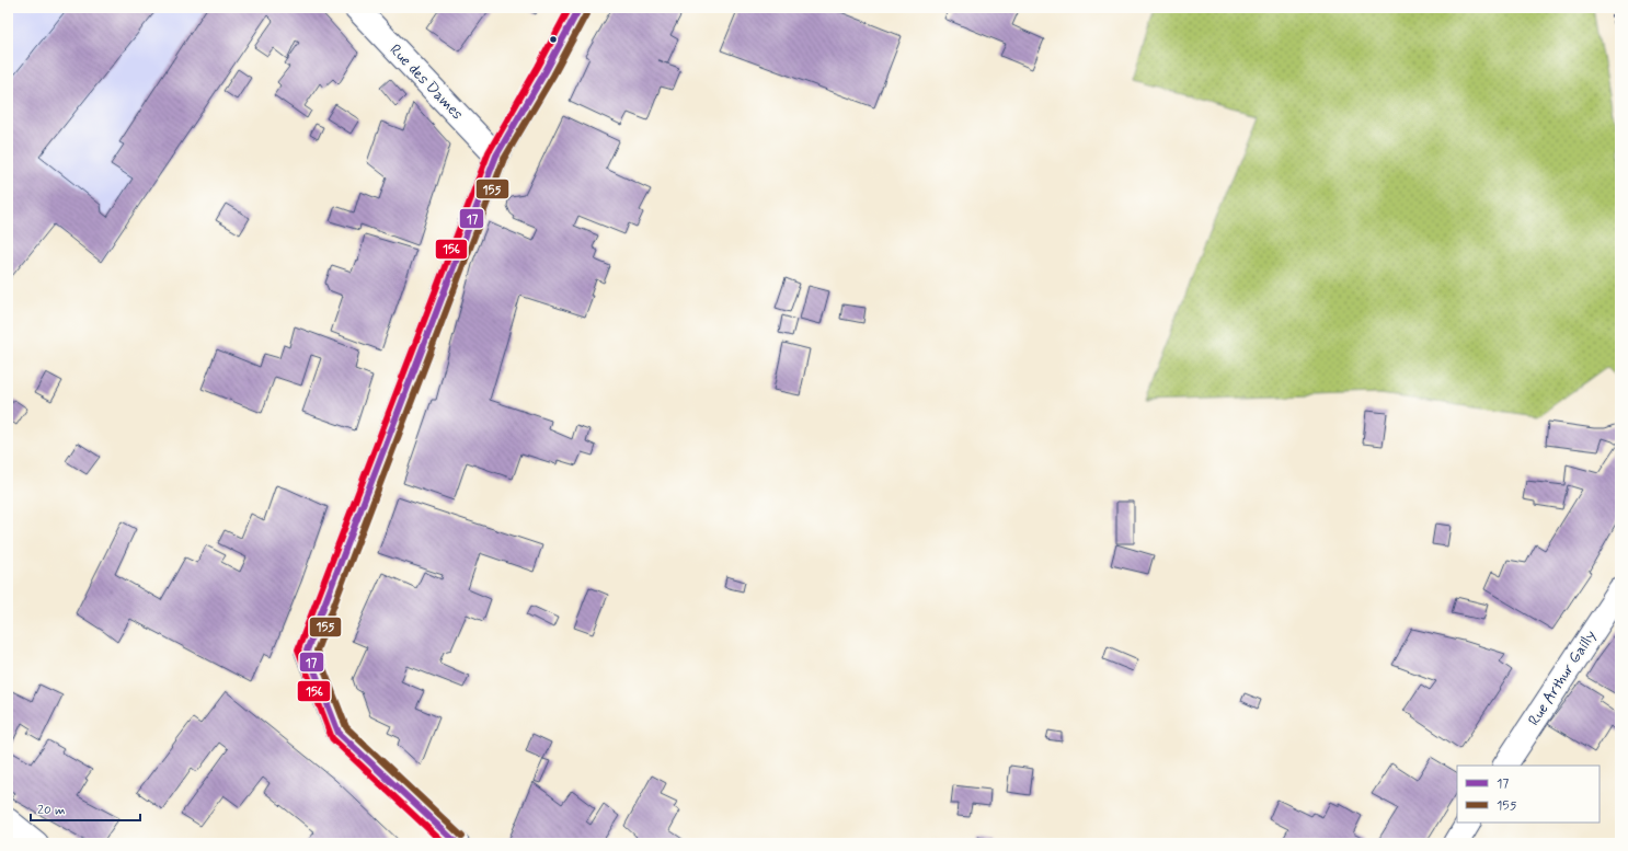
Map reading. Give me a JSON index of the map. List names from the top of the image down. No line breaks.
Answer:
{"streets":{"street":["Rue des Dames","Rue Arthur Gailly"]},"lines":["transit line 17","transit line 156","transit line 155"],"legend":["17","155"],"scale_bar":"20 m"}
